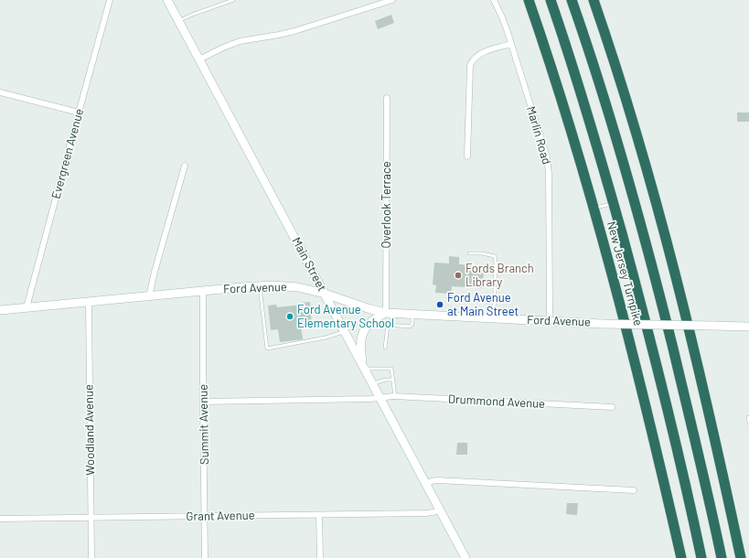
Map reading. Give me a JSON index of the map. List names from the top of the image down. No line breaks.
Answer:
{"streets":{"highway":["New Jersey Turnpike"],"street":["Marlin Road","Evergreen Avenue","Overlook Terrace","Main Street","Ford Avenue","Drummond Avenue","Summit Avenue","Woodland Avenue","Grant Avenue"]},"crossings":[["Marlin Road","Ford Avenue"],["Evergreen Avenue","Ford Avenue"],["Overlook Terrace","Ford Avenue"],["Main Street","Ford Avenue"],["Main Street","Drummond Avenue"],["Main Street","Grant Avenue"],["Ford Avenue","Summit Avenue"],["Ford Avenue","Woodland Avenue"],["Drummond Avenue","Summit Avenue"],["Summit Avenue","Grant Avenue"],["Woodland Avenue","Grant Avenue"]],"places":["Fords Branch Library","Ford Avenue at Main Street","Ford Avenue Elementary School"]}
